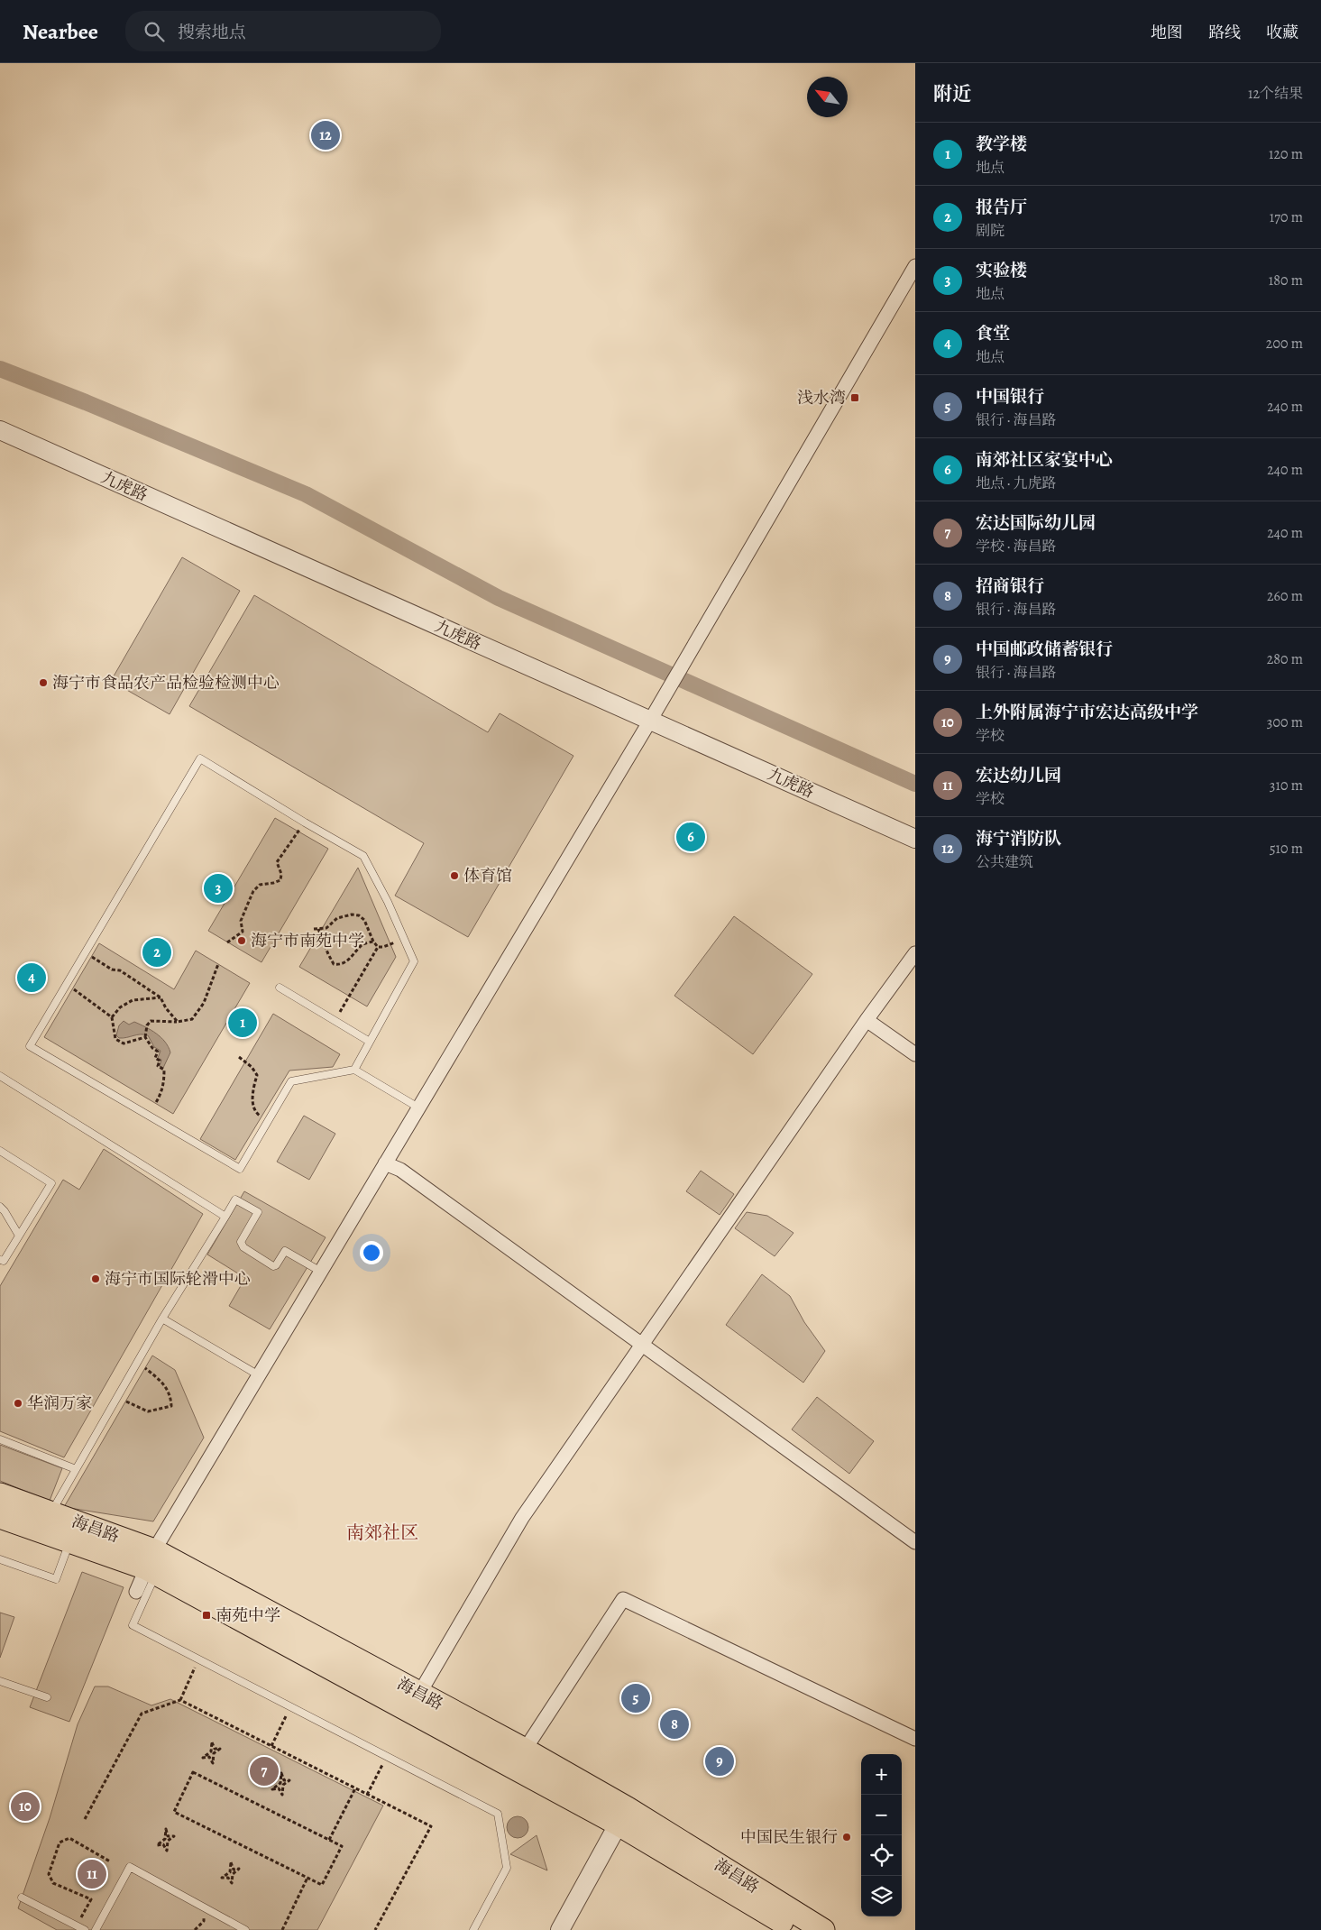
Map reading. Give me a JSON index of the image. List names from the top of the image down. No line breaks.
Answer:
{"streets":{"main road":["海昌路"],"street":["九虎路"]},"districts":["南郊社区"],"places":{"transit":["浅水湾","南苑中学"],"other":["海宁市食品农产品检验检测中心","体育馆","海宁市南苑中学","海宁市国际轮滑中心","华润万家","中国民生银行"]},"north":"top left","page":{"header":"Nearbee","search":"搜索地点","nav":["地图","路线","收藏"],"heading":["附近","12个结果"],"pins":["12","6","3","2","4","1","5","8","9","7","10","11"],"list":[{"mark":"1","name":"教学楼","note":"地点","value":"120 m"},{"mark":"2","name":"报告厅","note":"剧院","value":"170 m"},{"mark":"3","name":"实验楼","note":"地点","value":"180 m"},{"mark":"4","name":"食堂","note":"地点","value":"200 m"},{"mark":"5","name":"中国银行","note":"银行 · 海昌路","value":"240 m"},{"mark":"6","name":"南郊社区家宴中心","note":"地点 · 九虎路","value":"240 m"},{"mark":"7","name":"宏达国际幼儿园","note":"学校 · 海昌路","value":"240 m"},{"mark":"8","name":"招商银行","note":"银行 · 海昌路","value":"260 m"},{"mark":"9","name":"中国邮政储蓄银行","note":"银行 · 海昌路","value":"280 m"},{"mark":"10","name":"上外附属海宁市宏达高级中学","note":"学校","value":"300 m"},{"mark":"11","name":"宏达幼儿园","note":"学校","value":"310 m"},{"mark":"12","name":"海宁消防队","note":"公共建筑","value":"510 m"}],"map_buttons":["+","−"]}}
